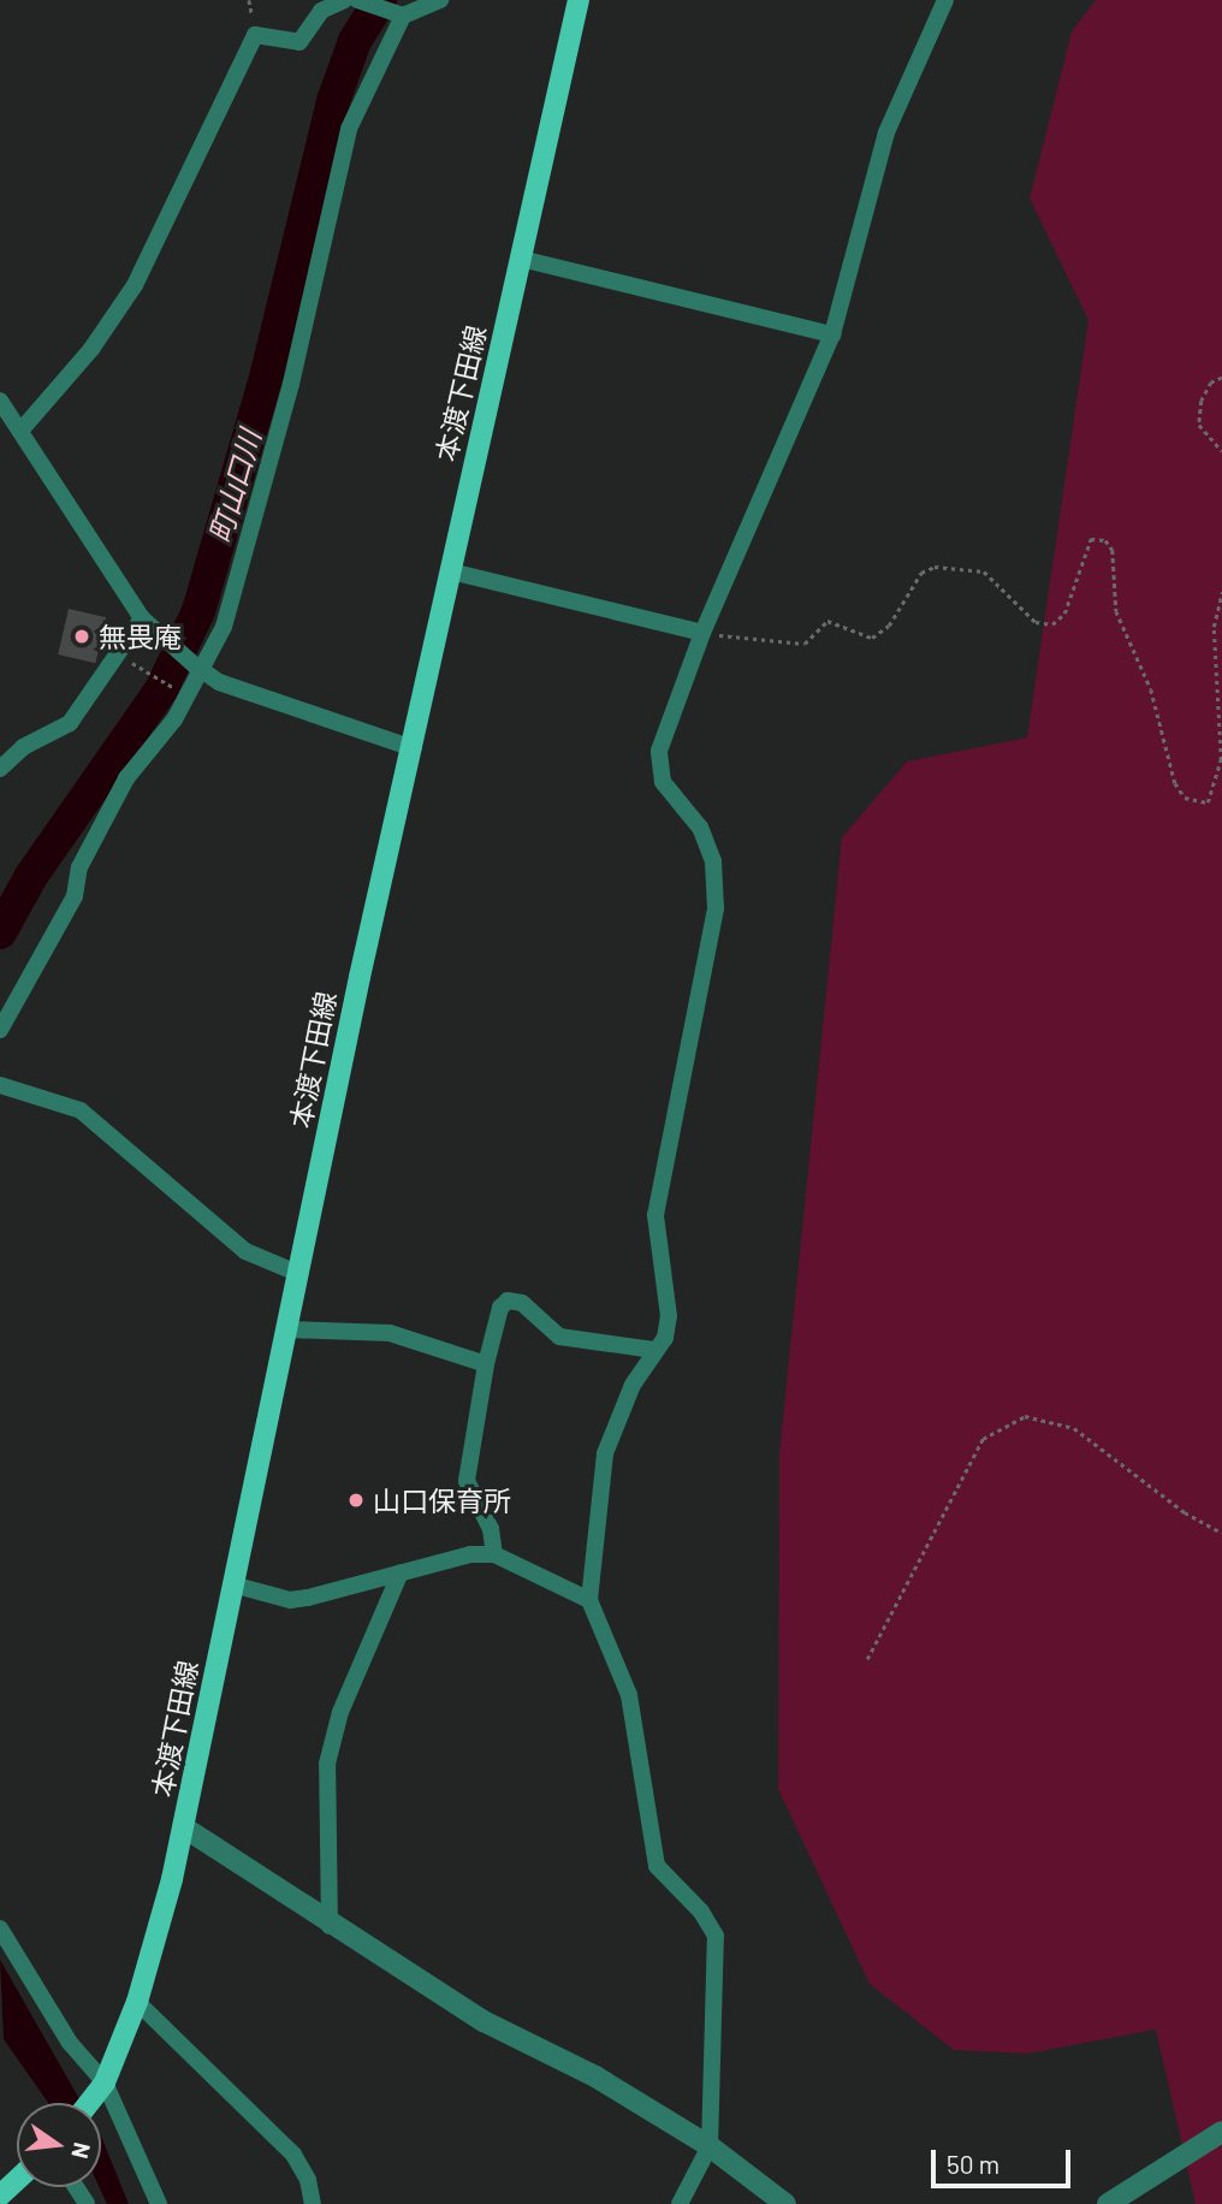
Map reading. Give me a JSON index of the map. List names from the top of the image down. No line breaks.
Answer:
{"streets":{"main road":["本渡下田線"]},"water":["町山口川"],"places":["無畏庵","山口保育所"],"scale_bar":"50 m","north":"right"}
